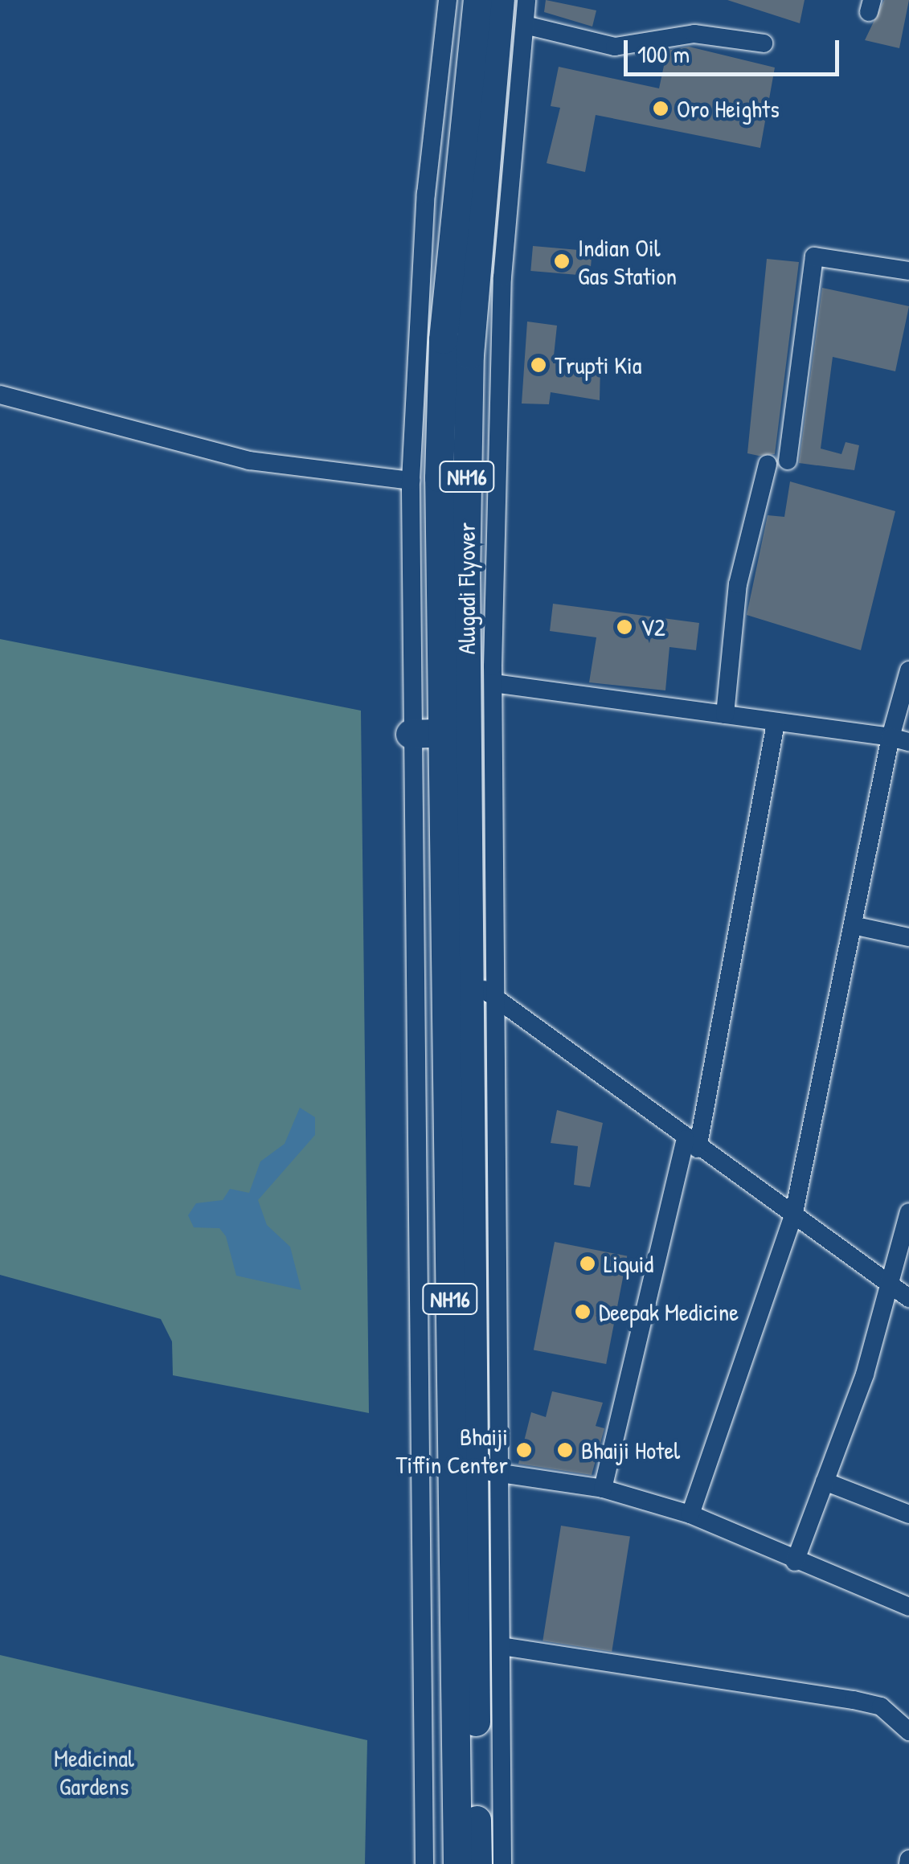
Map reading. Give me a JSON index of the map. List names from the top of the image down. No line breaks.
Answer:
{"streets":{"highway":["NH16","Alugadi Flyover"]},"crossings":[["NH16","Alugadi Flyover"]],"parks":["Medicinal Gardens"],"places":["Oro Heights","Indian Oil Gas Station","Trupti Kia","V2","Liquid","Deepak Medicine","Bhaiji Tiffin Center","Bhaiji Hotel"],"scale_bar":"100 m"}
